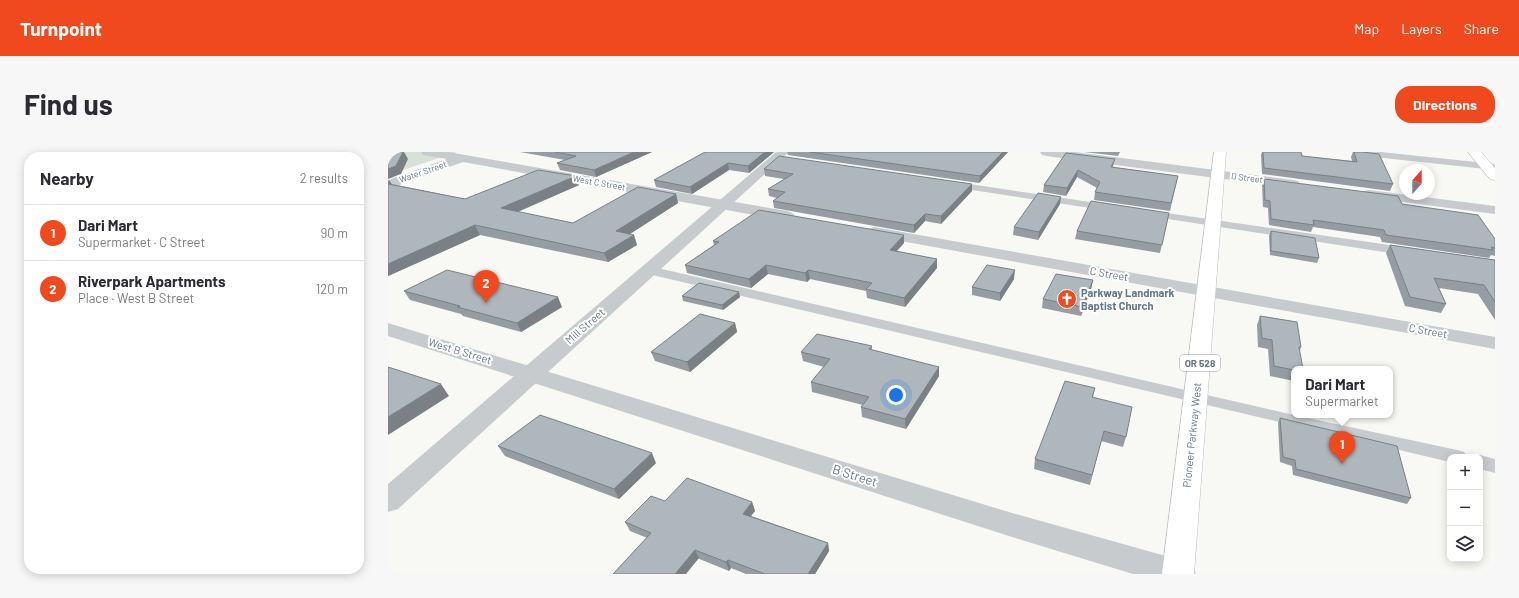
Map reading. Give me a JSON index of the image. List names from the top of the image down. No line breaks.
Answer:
{"streets":{"main road":["OR 528","Pioneer Parkway West"],"street":["Water Street","D Street","West C Street","C Street","Mill Street","West B Street","B Street"]},"crossings":[["Water Street","West C Street"],["D Street","Pioneer Parkway West"],["West C Street","Mill Street"],["C Street","Pioneer Parkway West"],["Mill Street","West B Street"],["Mill Street","B Street"],["West B Street","B Street"],["Pioneer Parkway West","B Street"]],"places":{"church":["Parkway Landmark Baptist Church"]},"north":"top","page":{"header":"Turnpoint","nav":["Map","Layers","Share"],"buttons":"Directions","title":"Find us","heading":["Nearby","2 results"],"list":[{"mark":"1","name":"Dari Mart","note":"Supermarket · C Street","value":"90 m"},{"mark":"2","name":"Riverpark Apartments","note":"Place · West B Street","value":"120 m"}],"pins":["2","1"],"popup":["Dari Mart","Supermarket"],"map_buttons":["+","−"]}}
